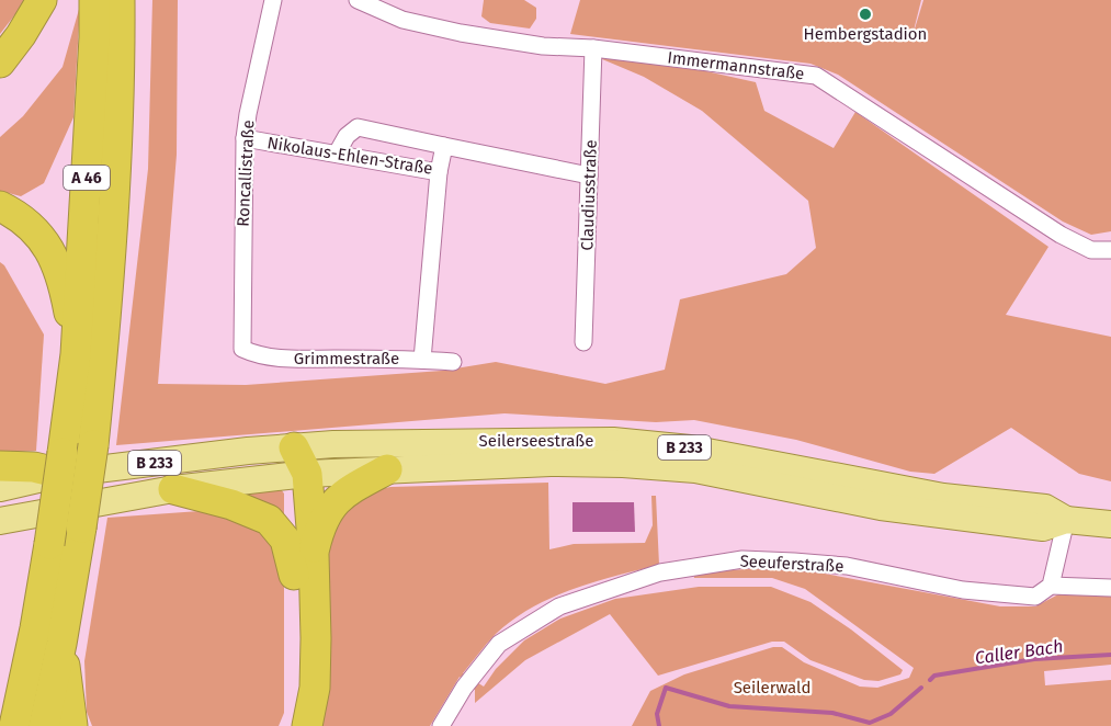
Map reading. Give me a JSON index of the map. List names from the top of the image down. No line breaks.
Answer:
{"streets":{"highway":["A 46"],"main road":["Seilerseestraße","B 233"],"street":["Immermannstraße","Nikolaus-Ehlen-Straße","Roncallistraße","Claudiusstraße","Grimmestraße","Seeuferstraße"]},"crossings":[["Immermannstraße","Claudiusstraße"],["Nikolaus-Ehlen-Straße","Roncallistraße"],["Nikolaus-Ehlen-Straße","Claudiusstraße"],["Roncallistraße","Grimmestraße"],["A 46","Seilerseestraße"]],"water":["Caller Bach"],"parks":["Seilerwald"],"places":["Hembergstadion"]}
